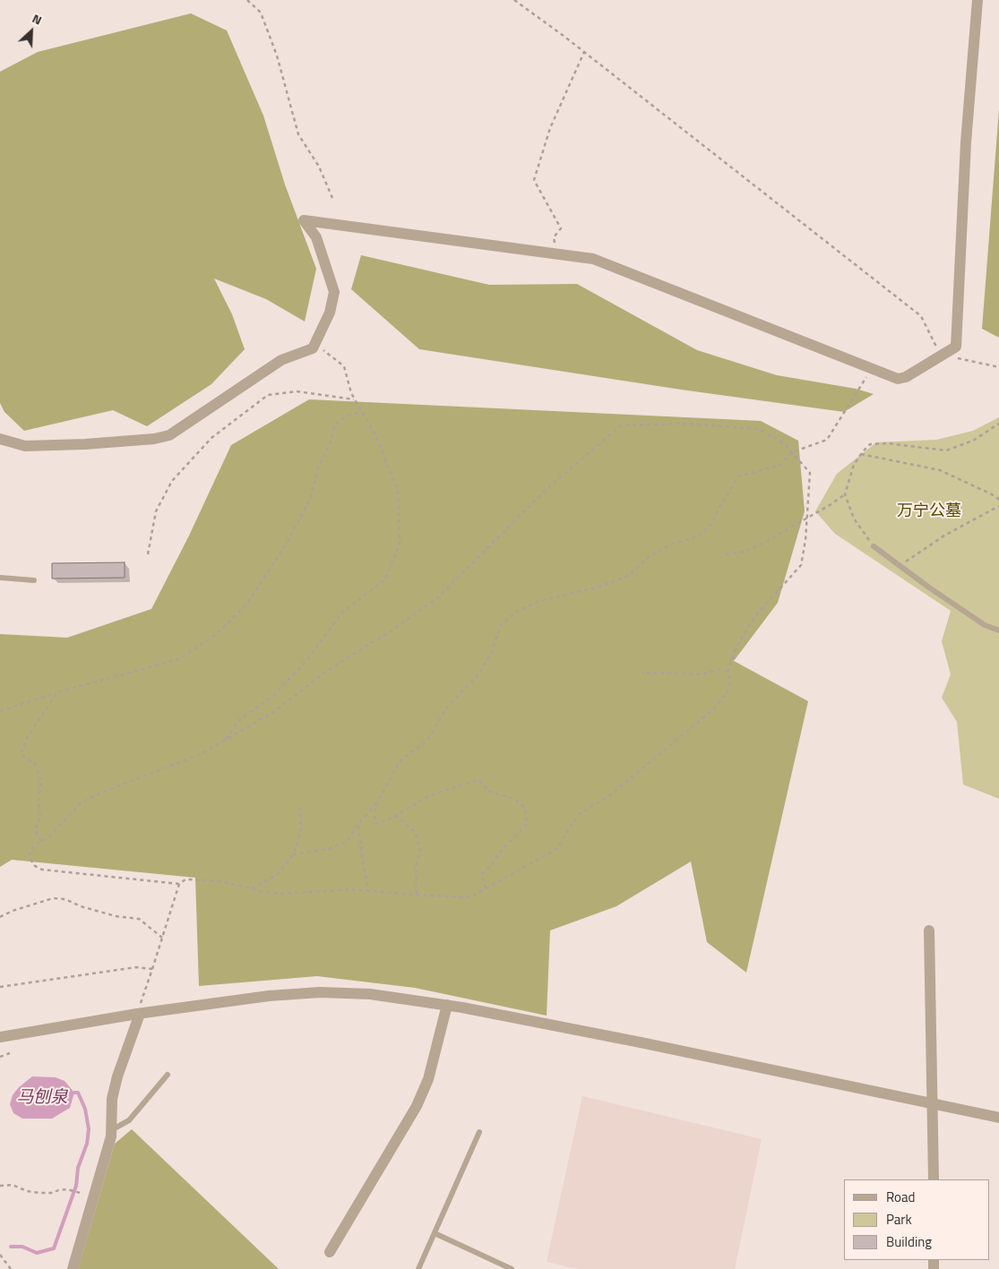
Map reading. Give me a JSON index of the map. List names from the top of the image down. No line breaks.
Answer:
{"water":["马刨泉"],"parks":["万宁公墓"],"legend":["Road","Park","Building"],"north":"top right"}
